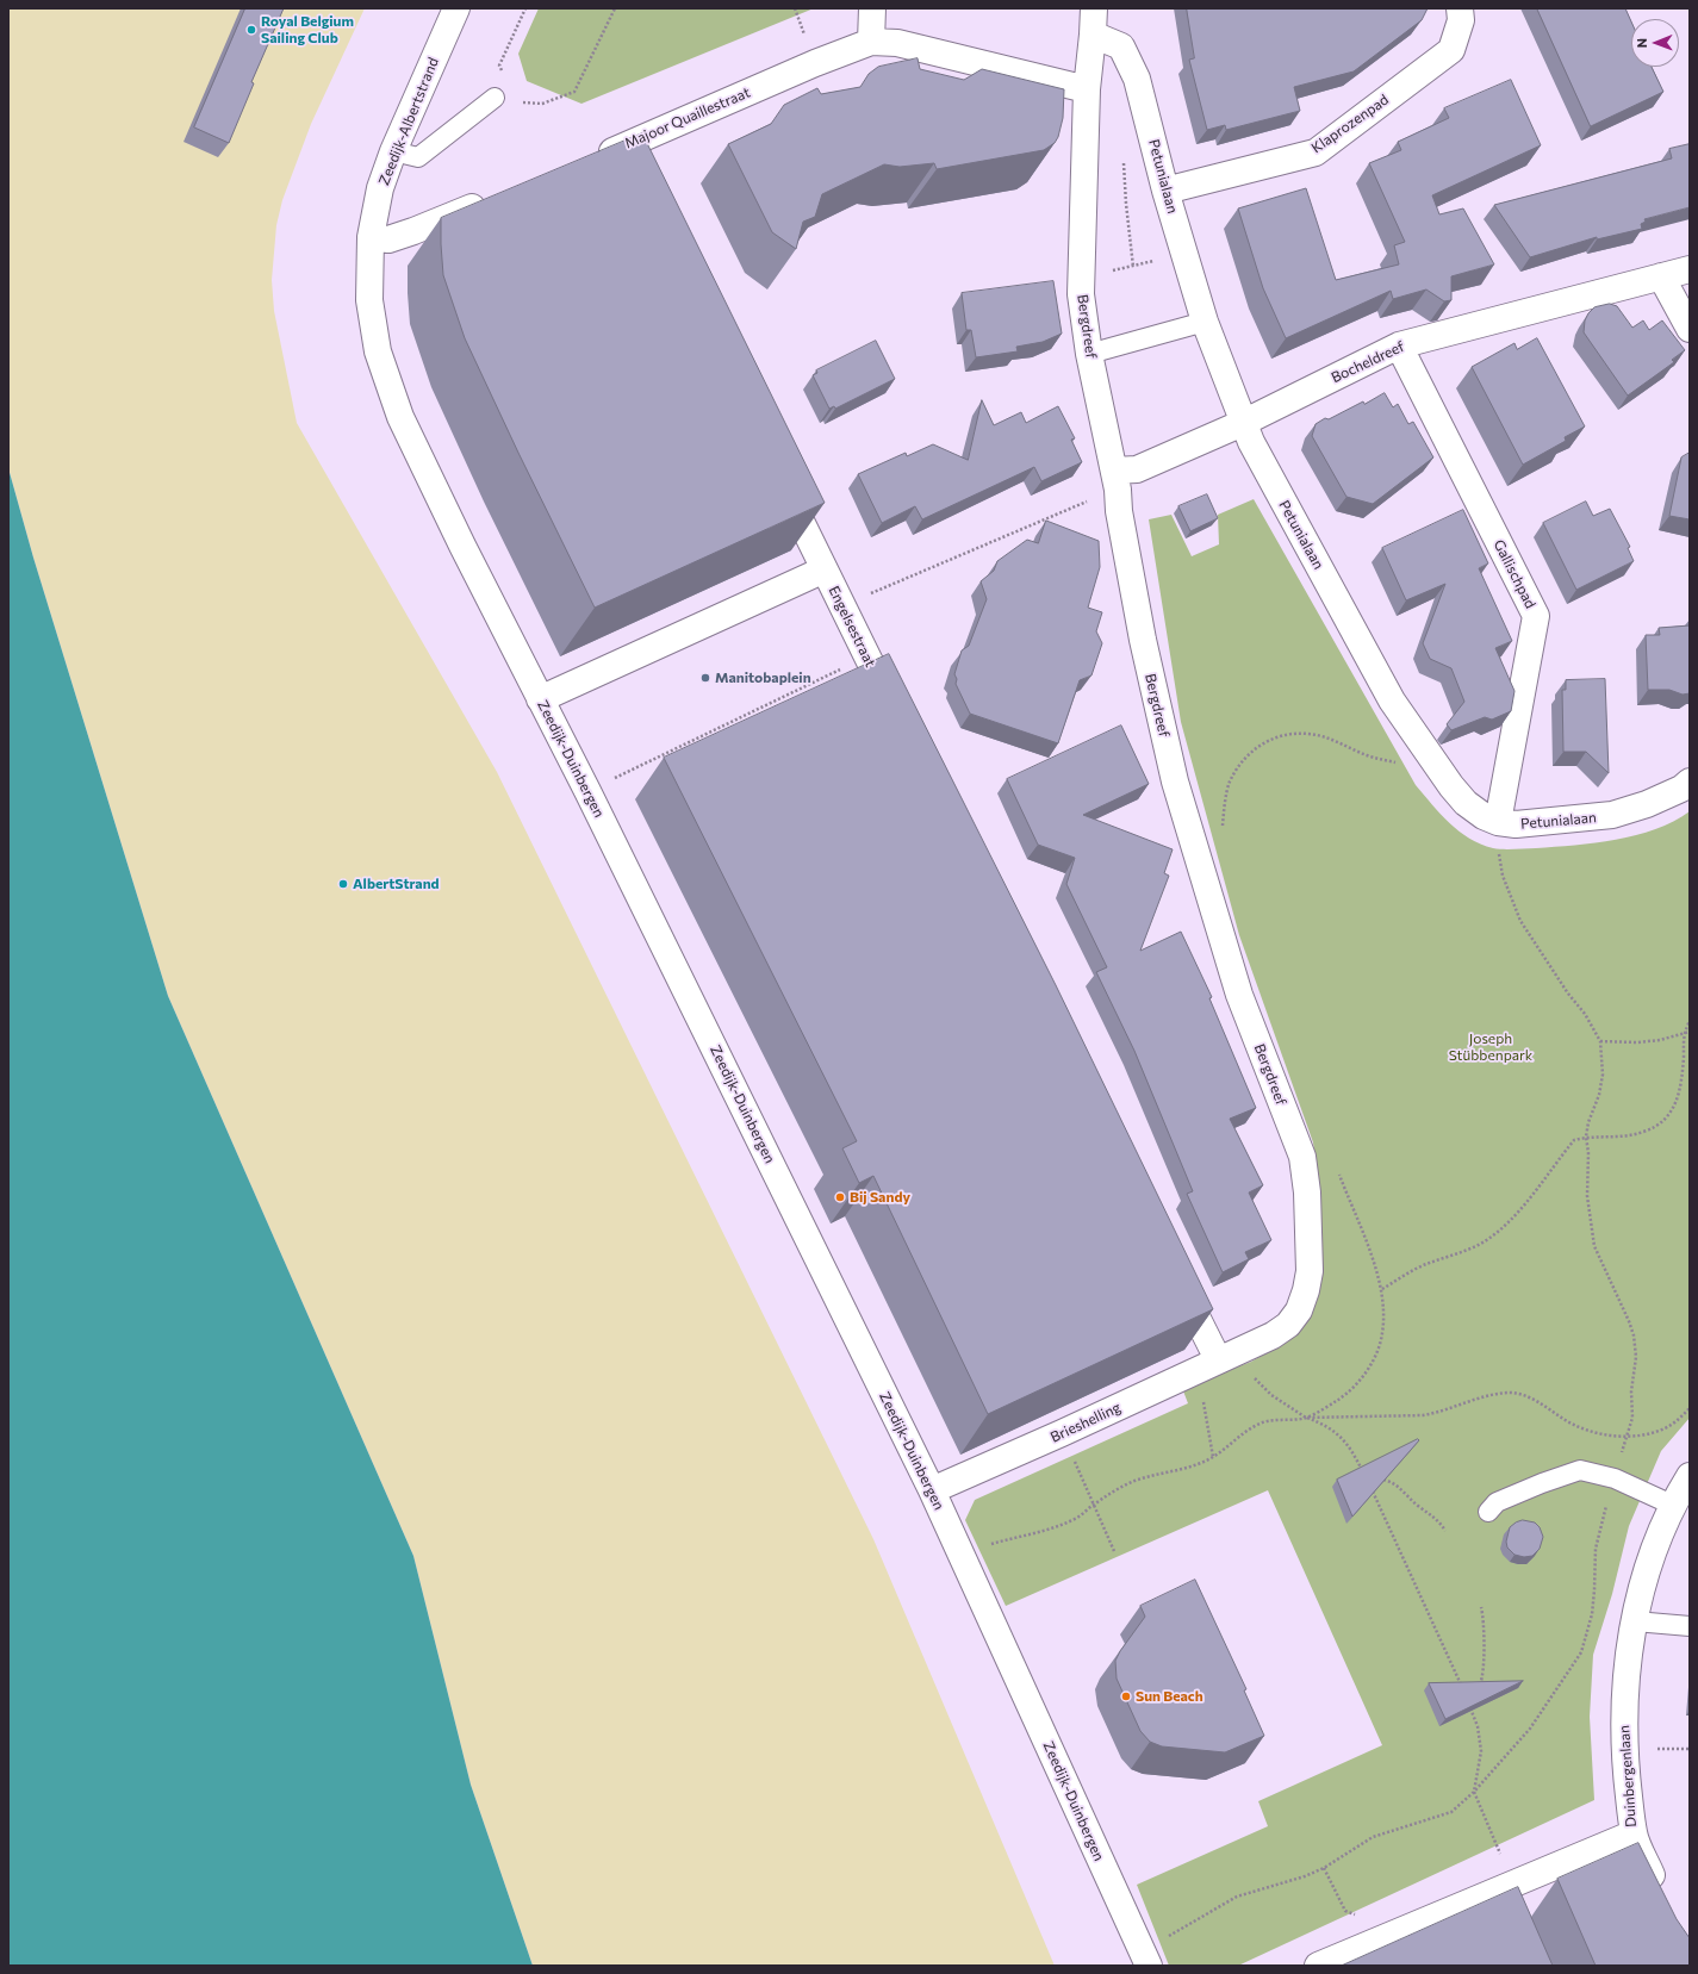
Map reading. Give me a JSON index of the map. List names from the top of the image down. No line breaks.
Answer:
{"streets":{"street":["Majoor Quaillestraat","Zeedijk-Albertstrand","Klaprozenpad","Petunialaan","Bergdreef","Bocheldreef","Gallischpad","Engelsestraat","Zeedijk-Duinbergen","Brieshelling","Duinbergenlaan"]},"crossings":[["Majoor Quaillestraat","Bergdreef"],["Zeedijk-Albertstrand","Zeedijk-Duinbergen"],["Klaprozenpad","Petunialaan"],["Petunialaan","Bergdreef"],["Petunialaan","Bocheldreef"],["Petunialaan","Gallischpad"],["Bergdreef","Bocheldreef"],["Bergdreef","Brieshelling"],["Bocheldreef","Gallischpad"],["Zeedijk-Duinbergen","Brieshelling"]],"parks":["Joseph Stübbenpark"],"places":["Royal Belgium Sailing Club","Manitobaplein","AlbertStrand","Bij Sandy","Sun Beach"],"north":"left"}
